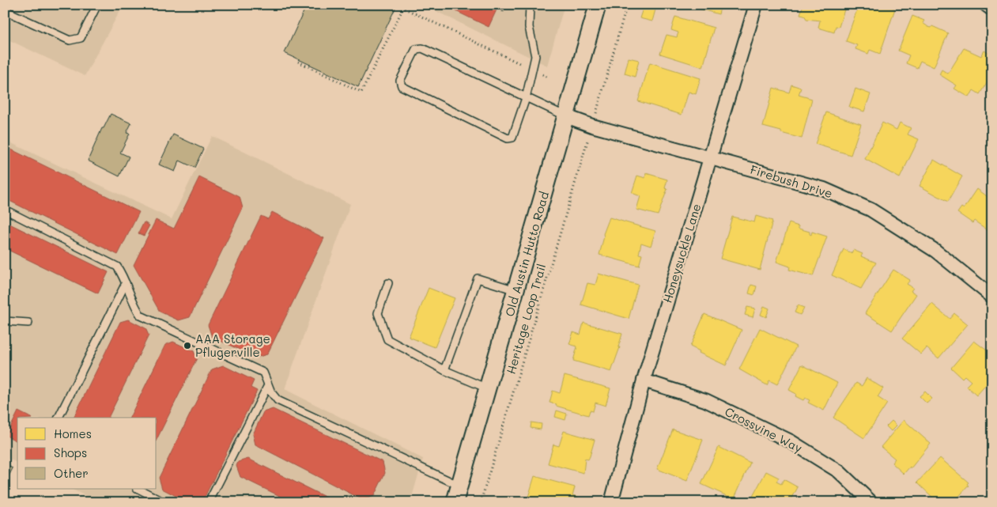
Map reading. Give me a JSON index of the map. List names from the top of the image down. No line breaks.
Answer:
{"streets":{"street":["Firebush Drive","Honeysuckle Lane","Old Austin Hutto Road","Crossvine Way"],"path":["Heritage Loop Trail"]},"crossings":[["Firebush Drive","Honeysuckle Lane"],["Firebush Drive","Old Austin Hutto Road"],["Honeysuckle Lane","Crossvine Way"]],"places":["AAA Storage Pflugerville"],"legend":["Homes","Shops","Other"]}
